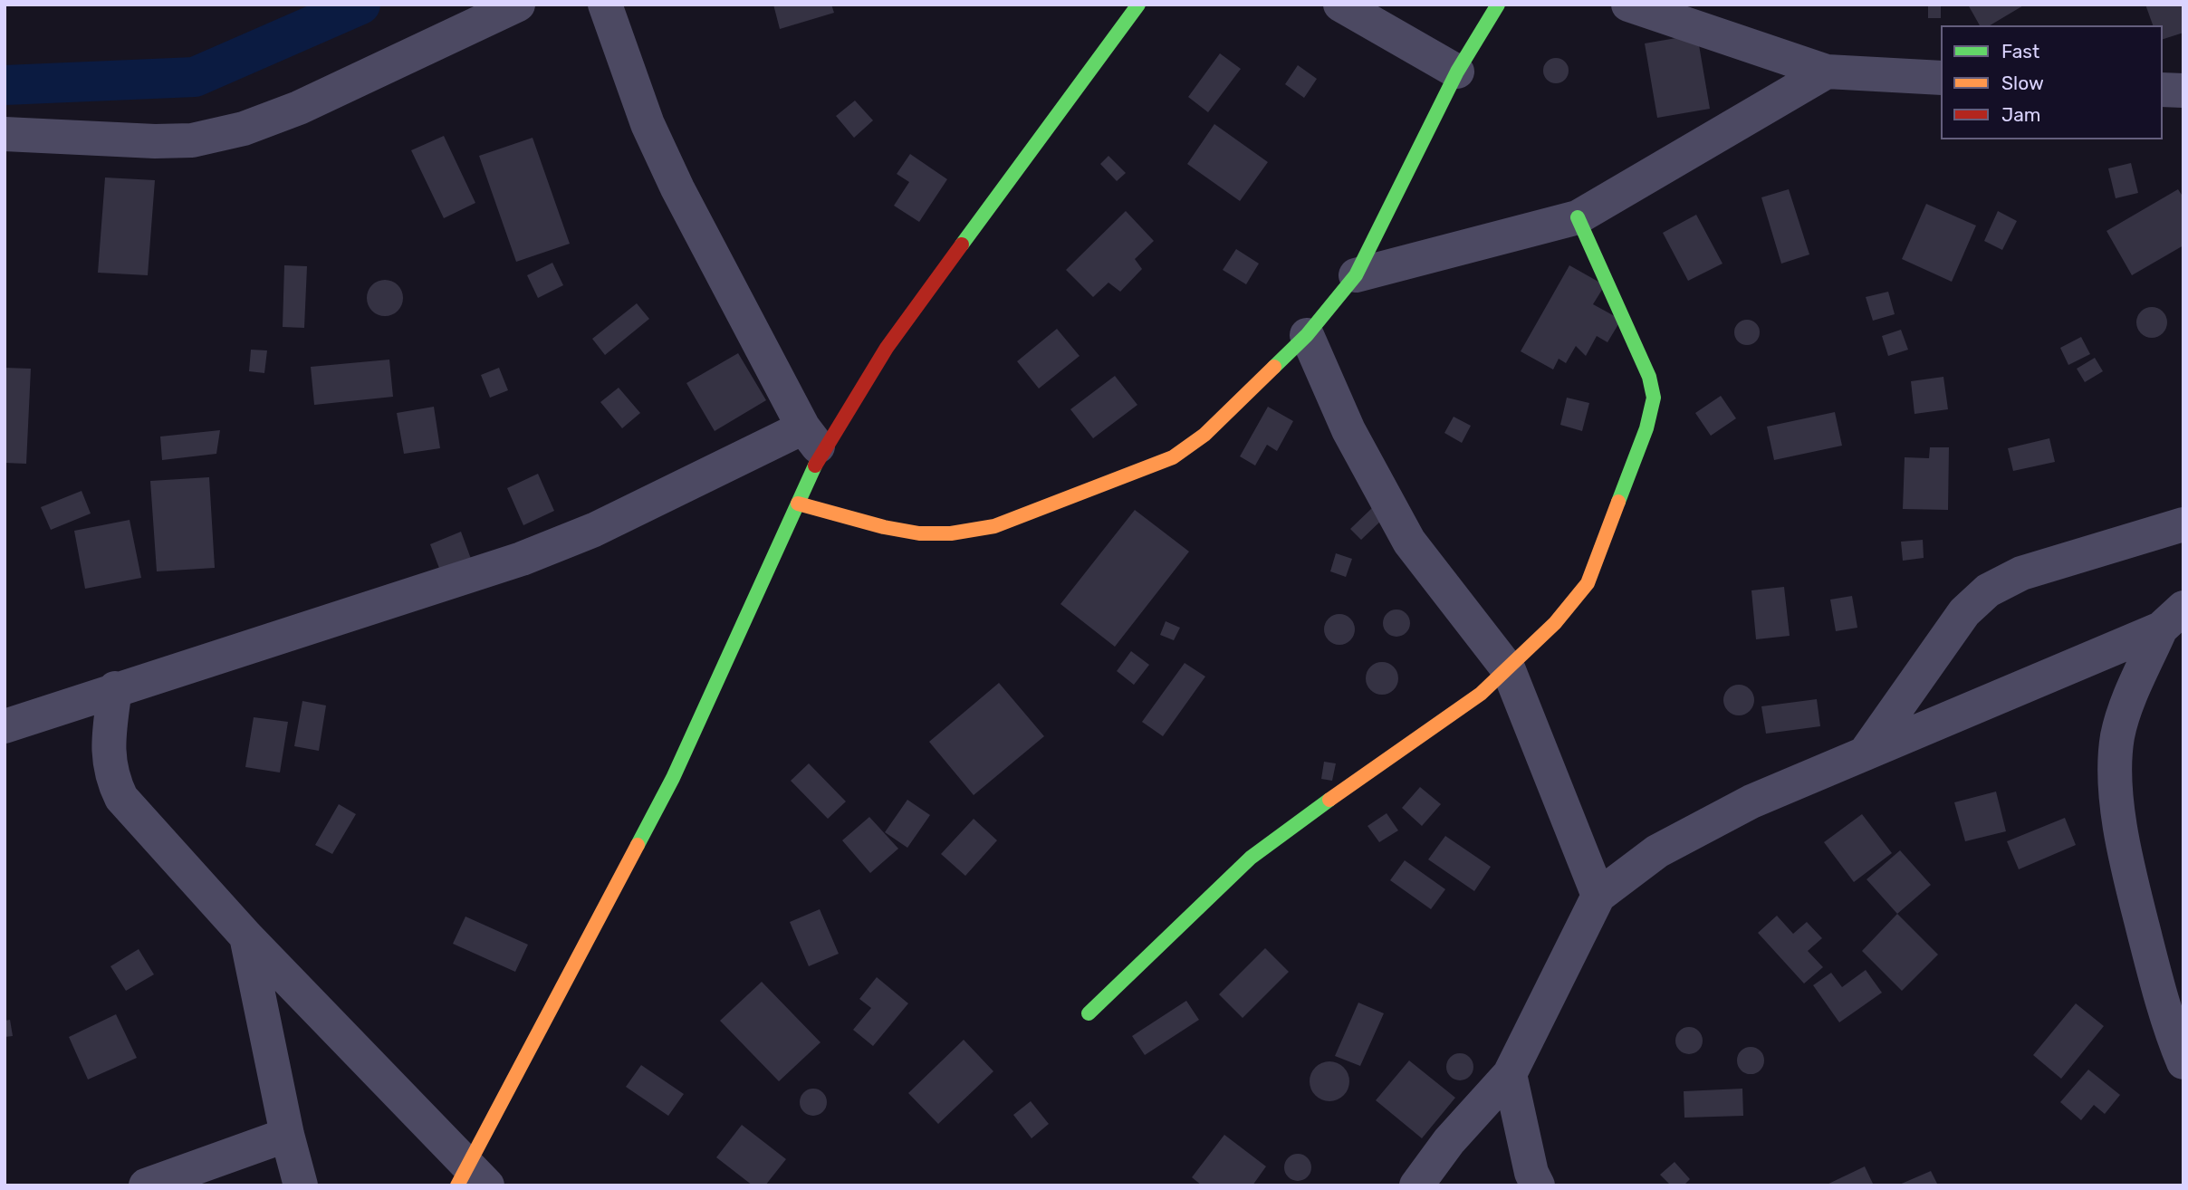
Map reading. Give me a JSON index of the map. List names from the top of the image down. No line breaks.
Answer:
{"legend":["Fast","Slow","Jam"]}
